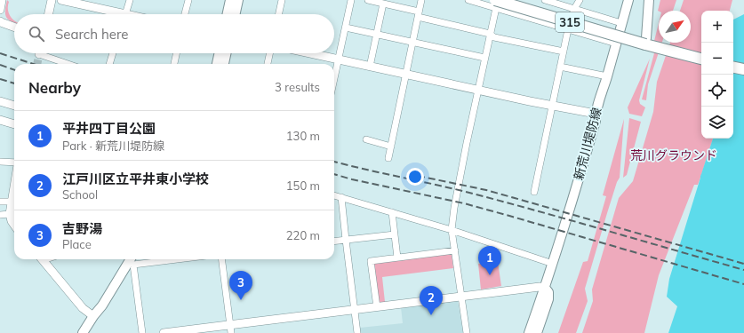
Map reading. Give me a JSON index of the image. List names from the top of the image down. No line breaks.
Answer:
{"streets":{"main road":["315","新荒川堤防線"]},"parks":["荒川グラウンド"],"north":"top right","page":{"map_buttons":["+","−"],"search":"Search here","heading":["Nearby","3 results"],"list":[{"mark":"1","name":"平井四丁目公園","note":"Park · 新荒川堤防線","value":"130 m"},{"mark":"2","name":"江戸川区立平井東小学校","note":"School","value":"150 m"},{"mark":"3","name":"吉野湯","note":"Place","value":"220 m"}],"pins":["1","3","2"]}}
